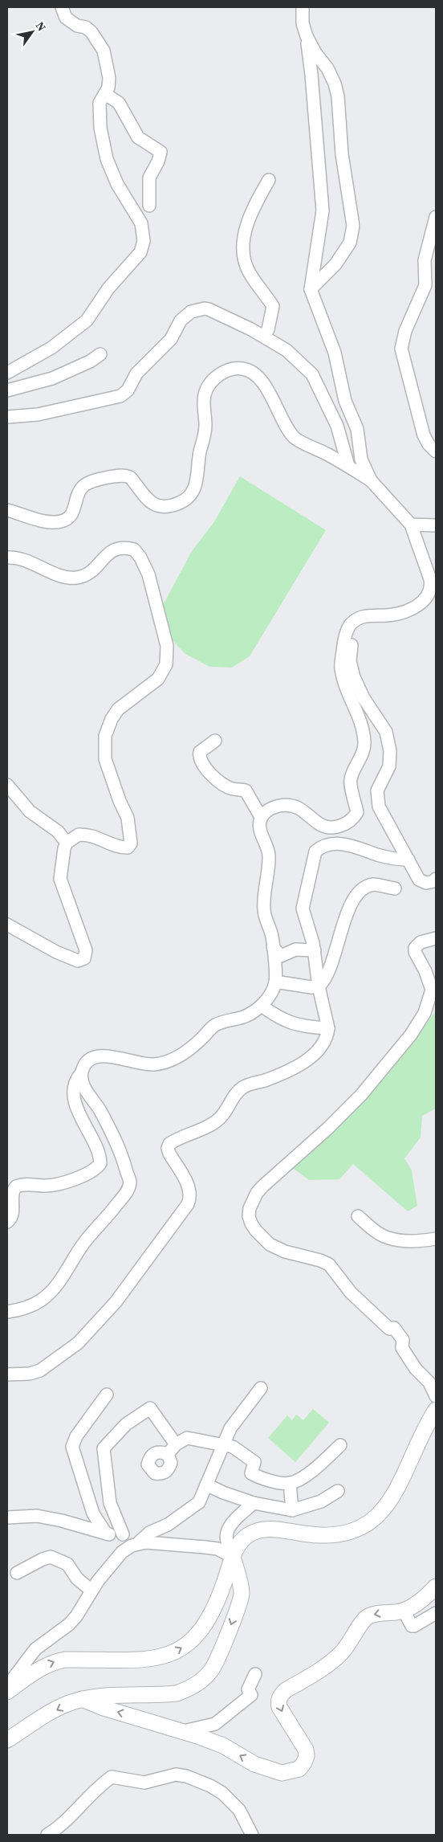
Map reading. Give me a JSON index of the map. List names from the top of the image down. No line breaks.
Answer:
{"north":"top right"}
